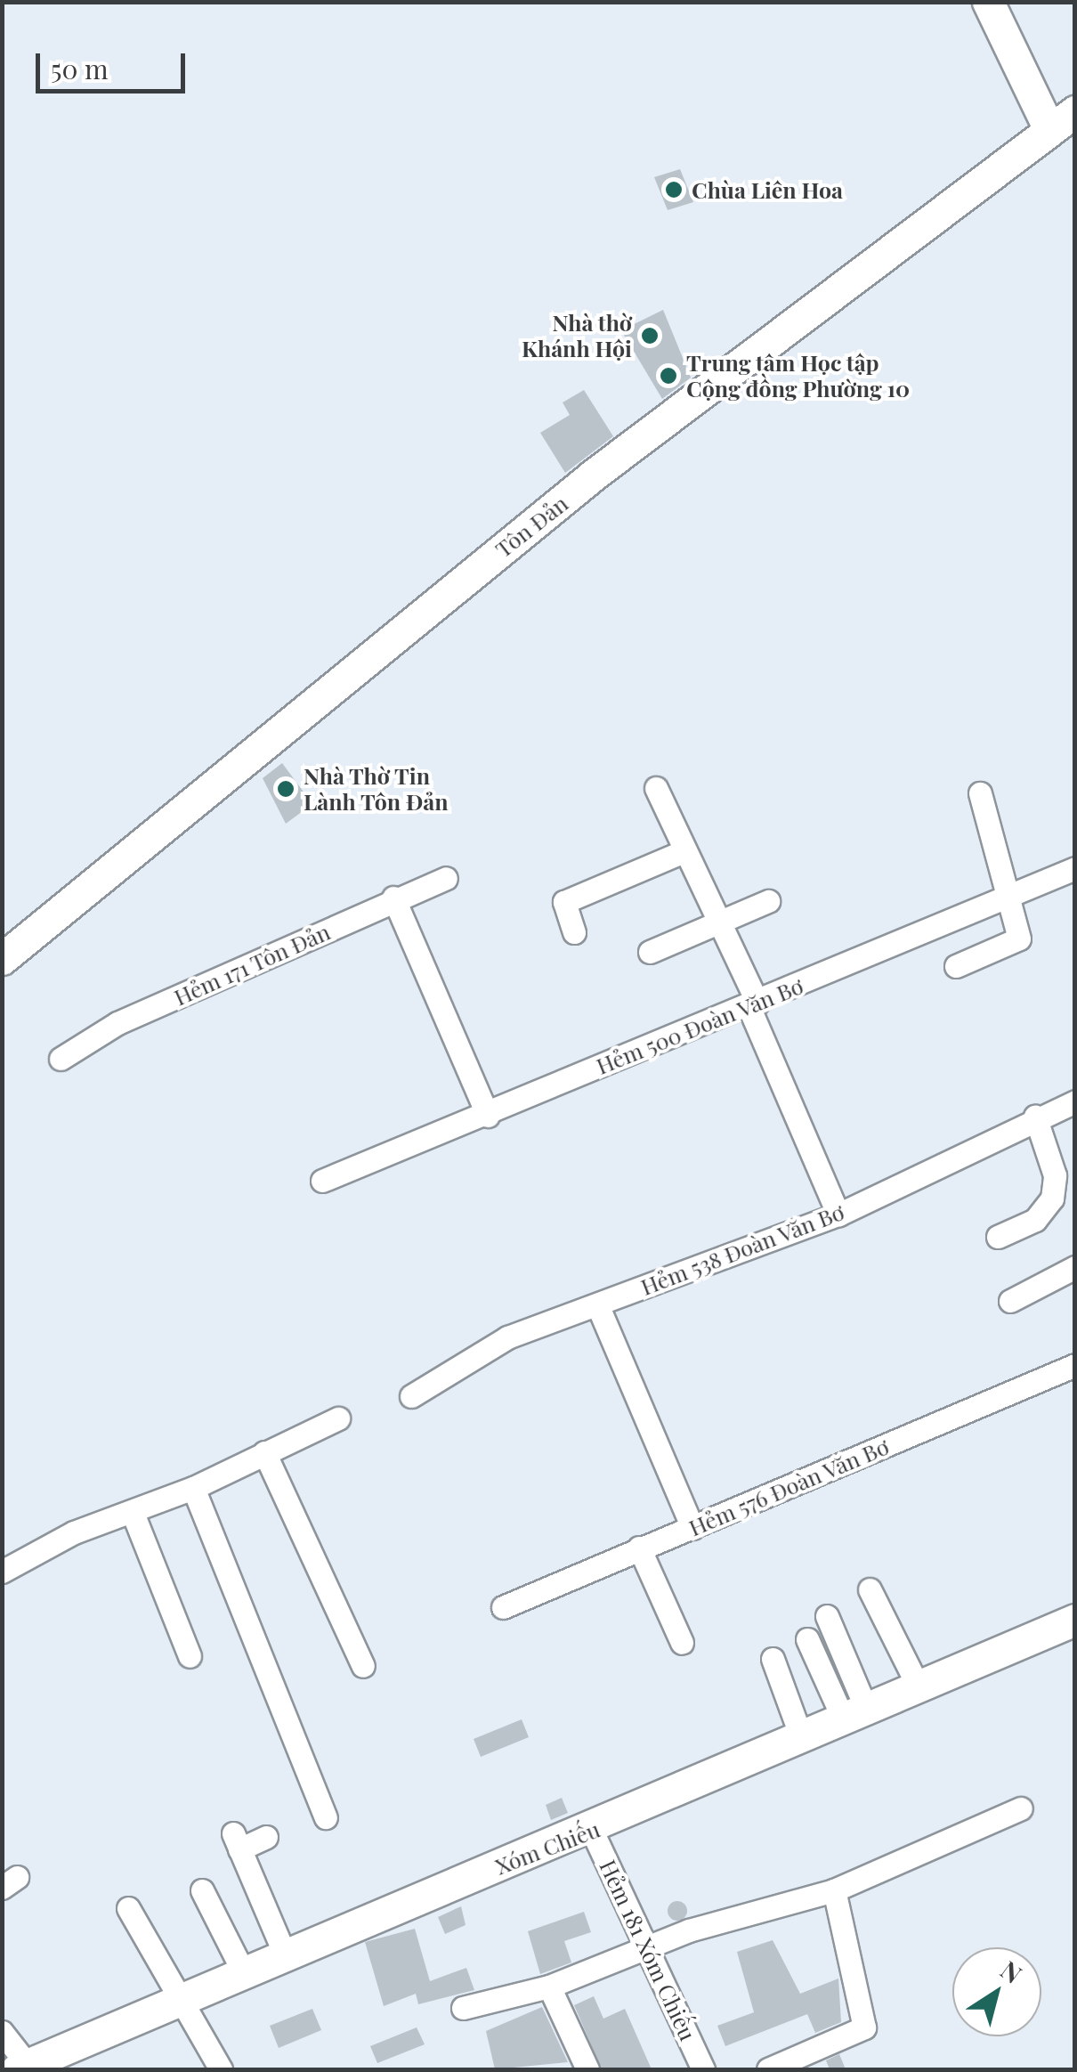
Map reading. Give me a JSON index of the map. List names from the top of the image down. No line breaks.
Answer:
{"streets":{"street":["Tôn Đản","Hẻm 171 Tôn Đản","Hẻm 500 Đoàn Văn Bơ","Hẻm 538 Đoàn Văn Bơ","Hẻm 576 Đoàn Văn Bơ","Xóm Chiếu","Hẻm 181 Xóm Chiếu"]},"crossings":[["Xóm Chiếu","Hẻm 181 Xóm Chiếu"]],"places":["Chùa Liên Hoa","Nhà thờ Khánh Hội","Trung tâm Học tập Cộng đồng Phường 10","Nhà Thờ Tin Lành Tôn Đản"],"scale_bar":"50 m","north":"top right"}
